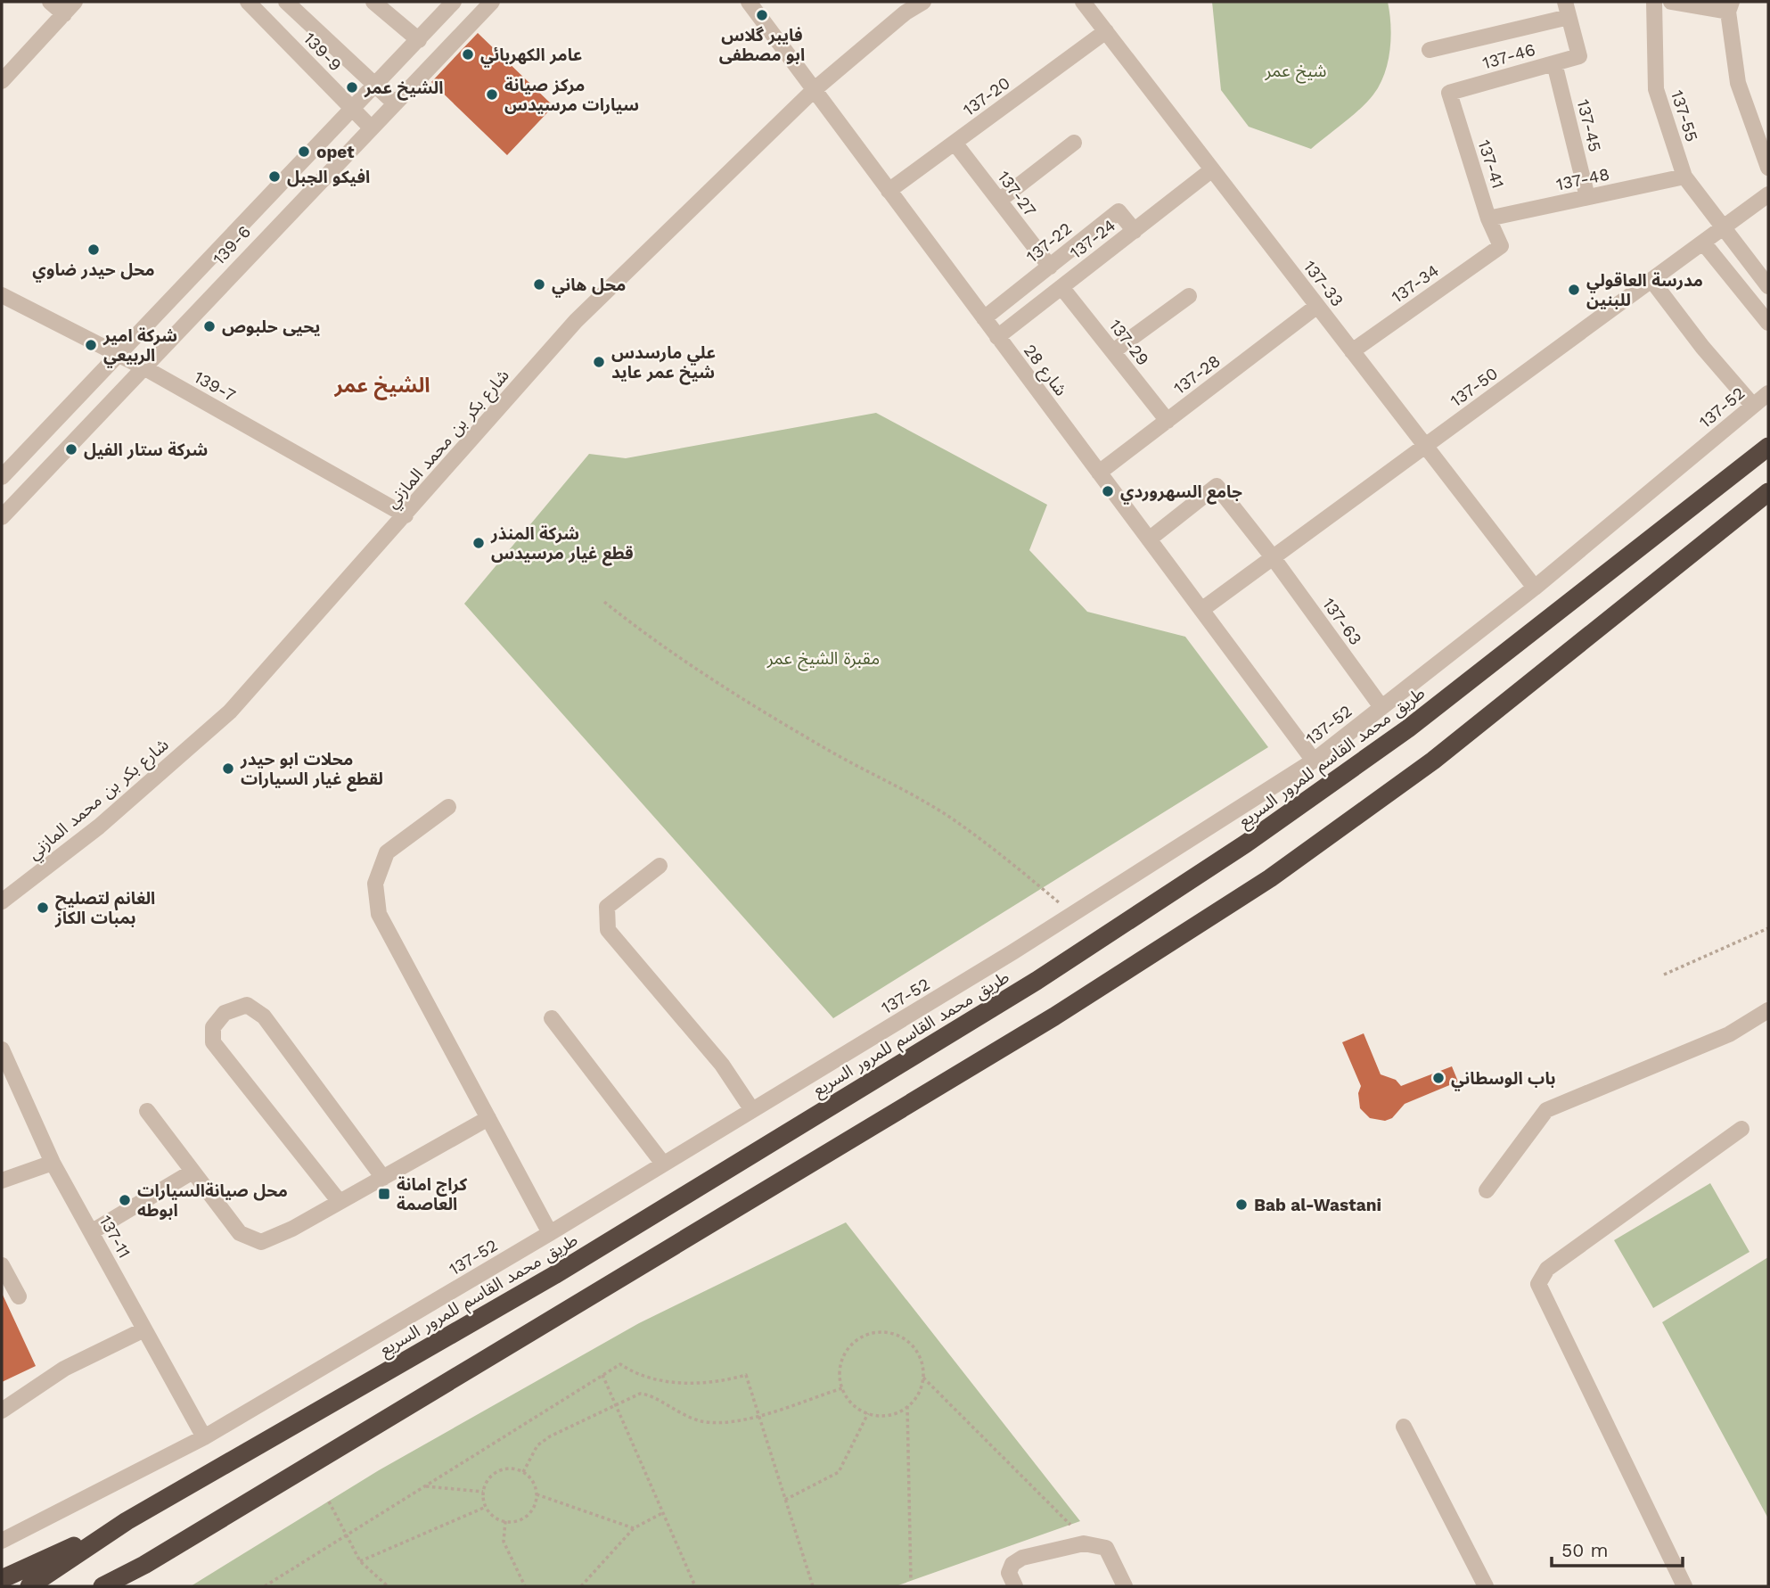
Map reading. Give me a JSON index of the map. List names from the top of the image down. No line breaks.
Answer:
{"streets":{"highway":["طريق محمد القاسم للمرور السريع"],"street":["139-9","137-46","137-20","137-55","137-45","137-41","137-48","137-27","137-24","137-22","139-6","137-33","137-34","137-29","شارع 28","137-28","139-7","137-50","137-52","شارع بكر بن محمد المازني","137-63","137-11"]},"crossings":[["139-9","139-6"],["137-46","137-45"],["137-46","137-41"],["137-20","137-27"],["137-20","137-33"],["137-20","شارع 28"],["137-55","137-48"],["137-55","137-50"],["137-45","137-48"],["137-41","137-48"],["137-41","137-34"],["137-27","137-22"],["137-24","137-22"],["137-24","137-33"],["137-24","137-29"],["137-24","شارع 28"],["137-22","شارع 28"],["139-6","139-7"],["137-33","137-34"],["137-33","137-28"],["137-33","137-50"],["137-33","137-52"],["137-29","137-28"],["شارع 28","137-28"],["شارع 28","137-50"],["شارع 28","137-52"],["شارع 28","شارع بكر بن محمد المازني"],["شارع 28","137-63"],["139-7","شارع بكر بن محمد المازني"],["137-50","137-63"],["137-52","137-63"],["137-52","137-11"]],"districts":["الشيخ عمر"],"parks":["شيخ عمر","مقبرة الشيخ عمر"],"places":{"other":["فايبر گلاس ابو مصطفى","عامر الكهربائي","الشيخ عمر","مركز صيانة سيارات مرسيدس","opet","افيكو الجبل","محل حيدر ضاوي","محل هاني","مدرسة العاقولي للبنين","يحيى حلبوص","شركة امير الربيعي","علي مارسدس شيخ عمر عايد","شركة ستار الفيل","جامع السهروردي","شركة المنذر قطع غيار مرسيدس","محلات ابو حيدر لقطع غيار السيارات","الغانم لتصليح بمبات الكاز","باب الوسطاني","محل صيانةالسيارات ابوطه","Bab al-Wastani"],"transit":["كراج امانة العاصمة"]},"scale_bar":"50 m"}
